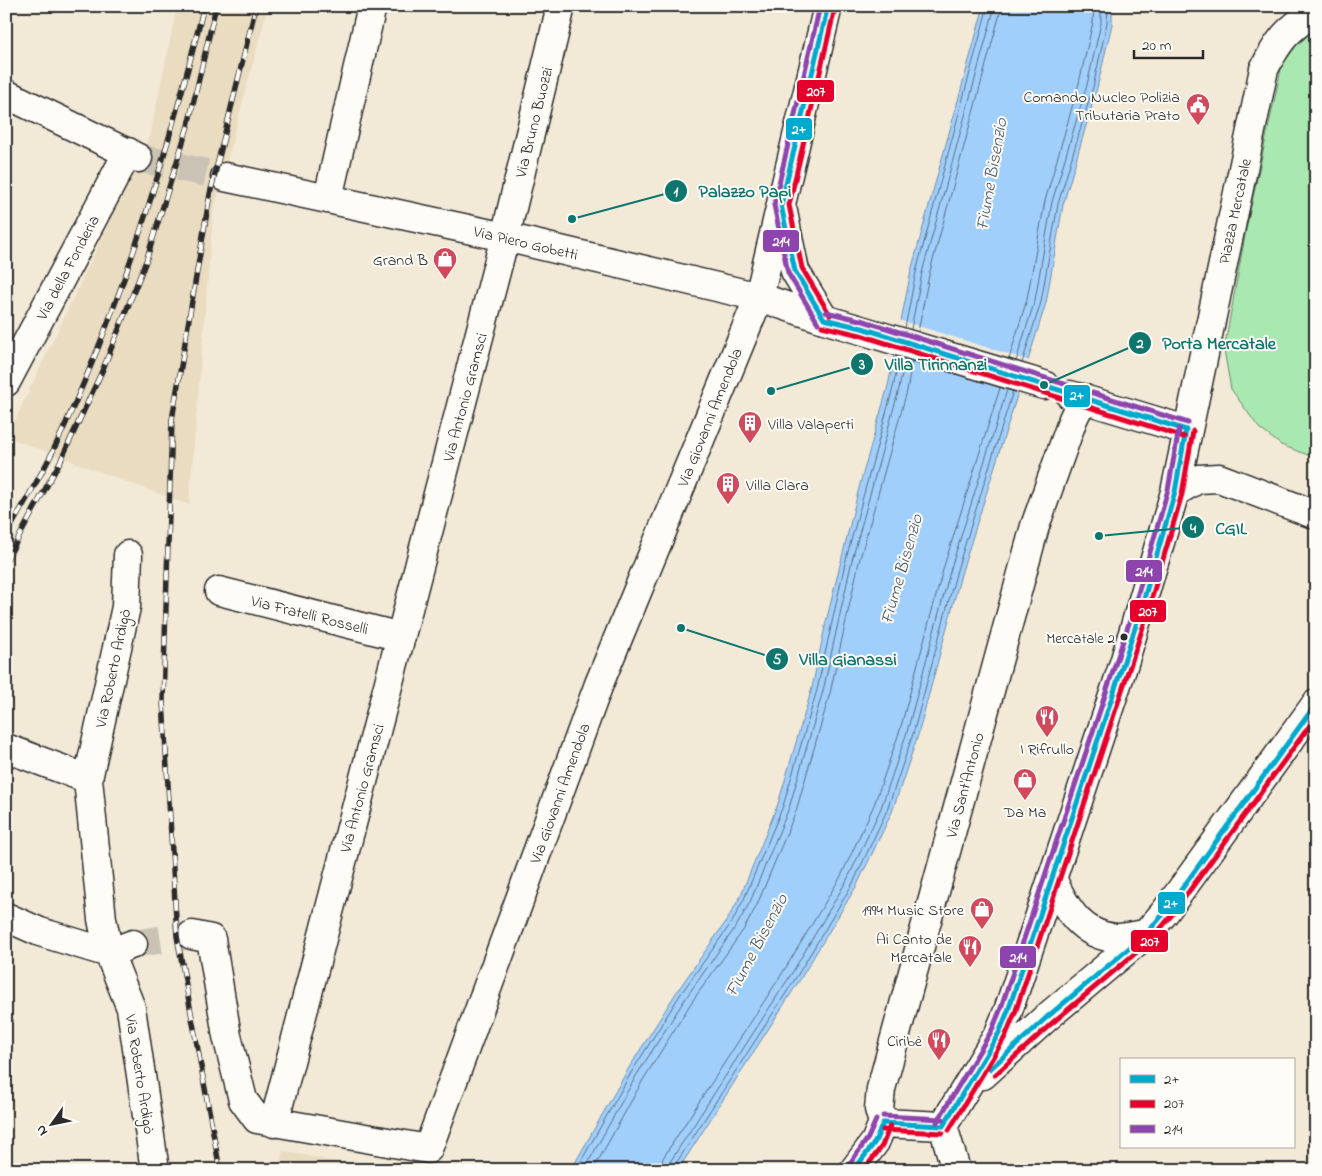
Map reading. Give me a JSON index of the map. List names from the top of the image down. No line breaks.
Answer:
{"streets":{"street":["Via Bruno Buozzi","Piazza Mercatale","Via Piero Gobetti","Via della Fonderia","Via Antonio Gramsci","Via Giovanni Amendola","Via Fratelli Rosselli","Via Roberto Ardigò","Via Sant'Antonio"]},"crossings":[["Via Bruno Buozzi","Via Piero Gobetti"],["Via Bruno Buozzi","Via Antonio Gramsci"],["Piazza Mercatale","Via Sant'Antonio"],["Via Piero Gobetti","Via Antonio Gramsci"],["Via Piero Gobetti","Via Giovanni Amendola"],["Via Antonio Gramsci","Via Giovanni Amendola"],["Via Antonio Gramsci","Via Fratelli Rosselli"]],"water":["Fiume Bisenzio"],"places":{"public building":["Comando Nucleo Polizia Tributaria Prato"],"other":["Palazzo Papi","Porta Mercatale","Villa Tirinnanzi","CGIL","Villa Gianassi","Mercatale 2"],"shop":["Grand B","Da Ma","1994 Music Store"],"building":["Villa Valaperti","Villa Clara"],"restaurant":["I Rifrullo","Ai Canto de Mercatale","Ciribè"]},"lines":["transit line 2+","transit line 214","transit line 207"],"legend":["2+","207","214"],"scale_bar":"20 m","north":"bottom left"}
